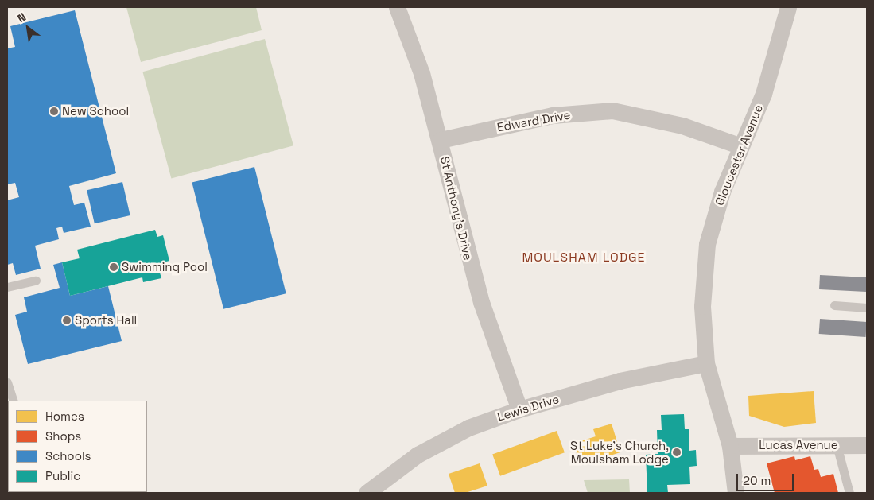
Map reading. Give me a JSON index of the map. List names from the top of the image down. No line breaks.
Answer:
{"streets":{"street":["Edward Drive","Gloucester Avenue","St Anthony's Drive","Lewis Drive","Lucas Avenue"]},"crossings":[["Edward Drive","Gloucester Avenue"],["Edward Drive","St Anthony's Drive"],["Gloucester Avenue","Lewis Drive"],["Gloucester Avenue","Lucas Avenue"],["St Anthony's Drive","Lewis Drive"]],"districts":["MOULSHAM LODGE"],"places":["New School","Swimming Pool","Sports Hall","St Luke's Church, Moulsham Lodge"],"legend":["Homes","Shops","Schools","Public"],"scale_bar":"20 m","north":"top left"}
